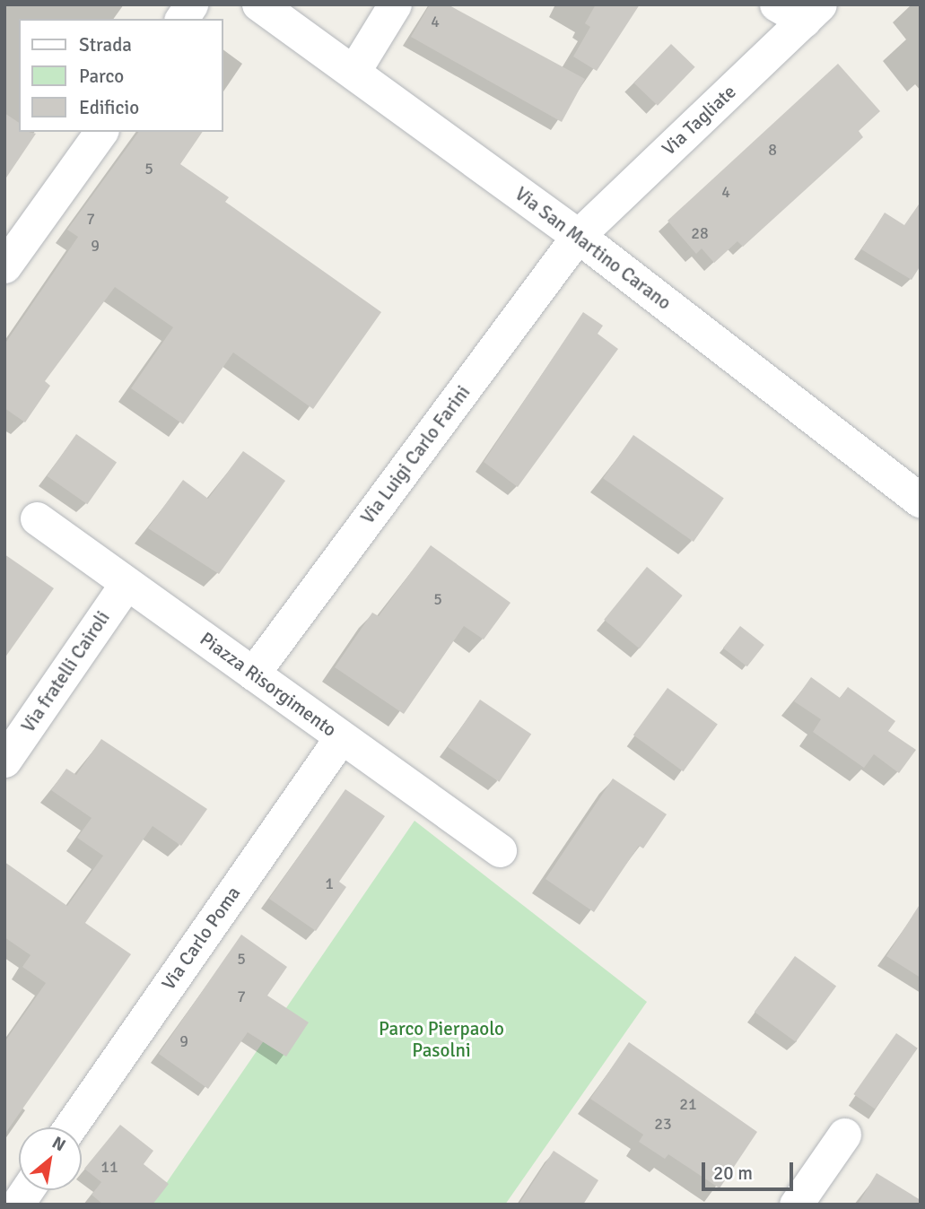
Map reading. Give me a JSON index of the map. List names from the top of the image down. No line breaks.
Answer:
{"streets":{"street":["Via Tagliate","Via San Martino Carano","Via Luigi Carlo Farini","Via fratelli Cairoli","Piazza Risorgimento","Via Carlo Poma"]},"crossings":[["Via Tagliate","Via San Martino Carano"],["Via Tagliate","Via Luigi Carlo Farini"],["Via San Martino Carano","Via Luigi Carlo Farini"],["Via Luigi Carlo Farini","Piazza Risorgimento"],["Via fratelli Cairoli","Piazza Risorgimento"],["Piazza Risorgimento","Via Carlo Poma"]],"parks":["Parco Pierpaolo Pasolni"],"house_numbers":["4","8","5","4","7","28","9","5","1","5","7","9","21","23","11"],"legend":["Strada","Parco","Edificio"],"scale_bar":"20 m","north":"top right"}
